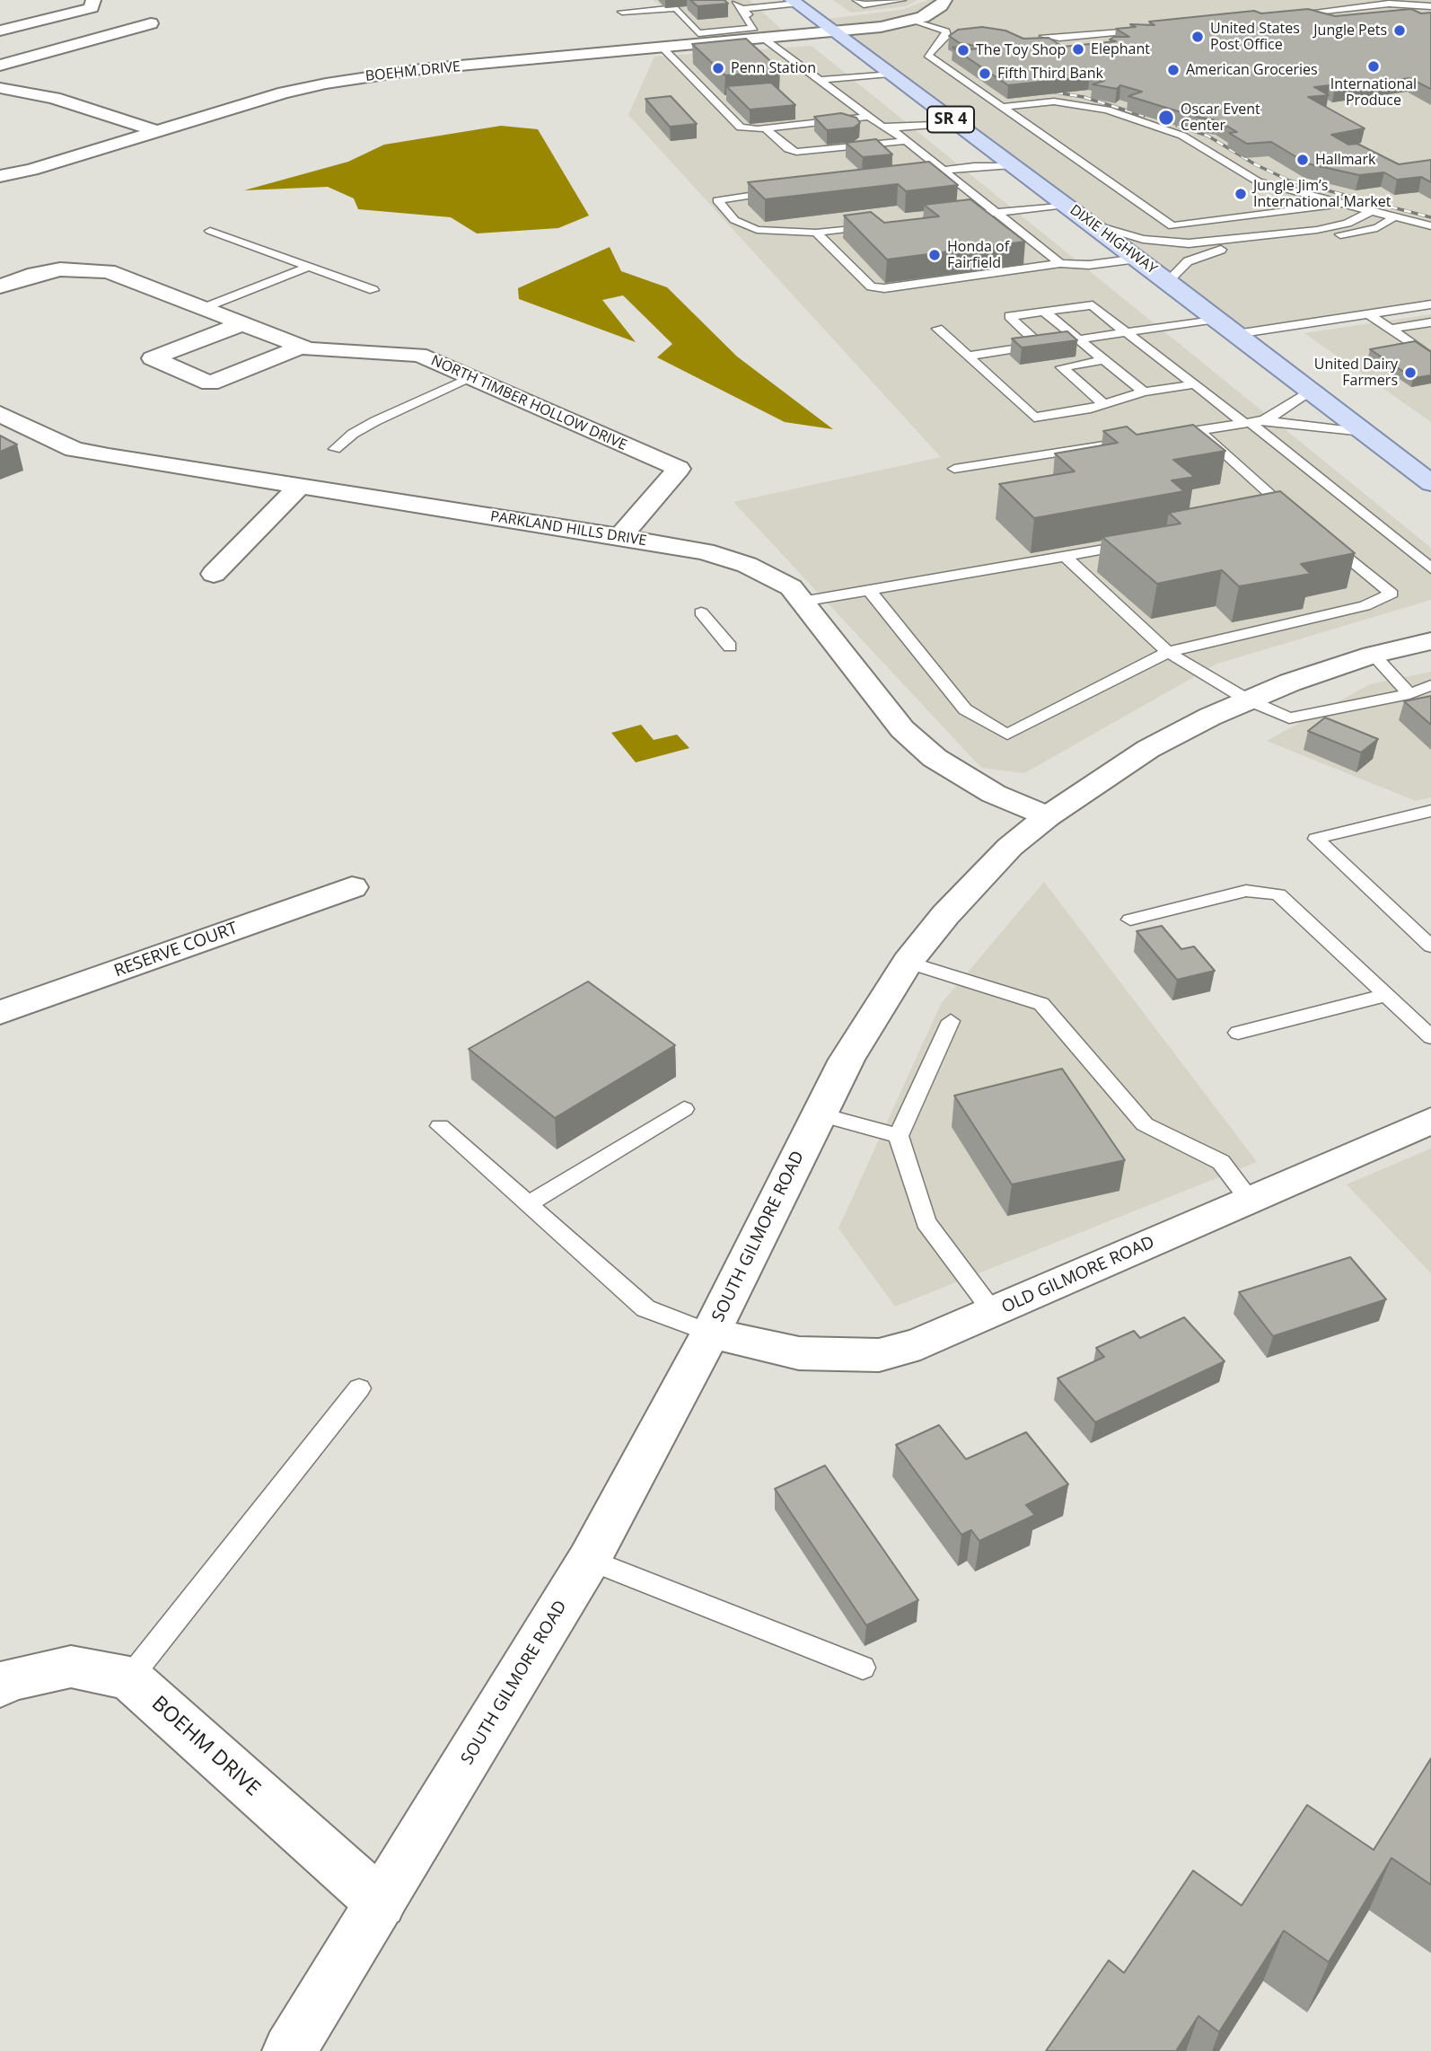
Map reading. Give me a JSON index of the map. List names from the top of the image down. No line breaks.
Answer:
{"streets":{"main road":["SR 4","DIXIE HIGHWAY"],"street":["BOEHM DRIVE","NORTH TIMBER HOLLOW DRIVE","PARKLAND HILLS DRIVE","RESERVE COURT","SOUTH GILMORE ROAD","OLD GILMORE ROAD"]},"crossings":[["BOEHM DRIVE","DIXIE HIGHWAY"],["BOEHM DRIVE","SOUTH GILMORE ROAD"],["NORTH TIMBER HOLLOW DRIVE","PARKLAND HILLS DRIVE"],["PARKLAND HILLS DRIVE","SOUTH GILMORE ROAD"],["SOUTH GILMORE ROAD","OLD GILMORE ROAD"]],"places":["Jungle Pets","United States Post Office","Elephant","The Toy Shop","International Produce","Penn Station","American Groceries","Fifth Third Bank","Oscar Event Center","Hallmark","Jungle Jim’s International Market","Honda of Fairfield","United Dairy Farmers"]}
